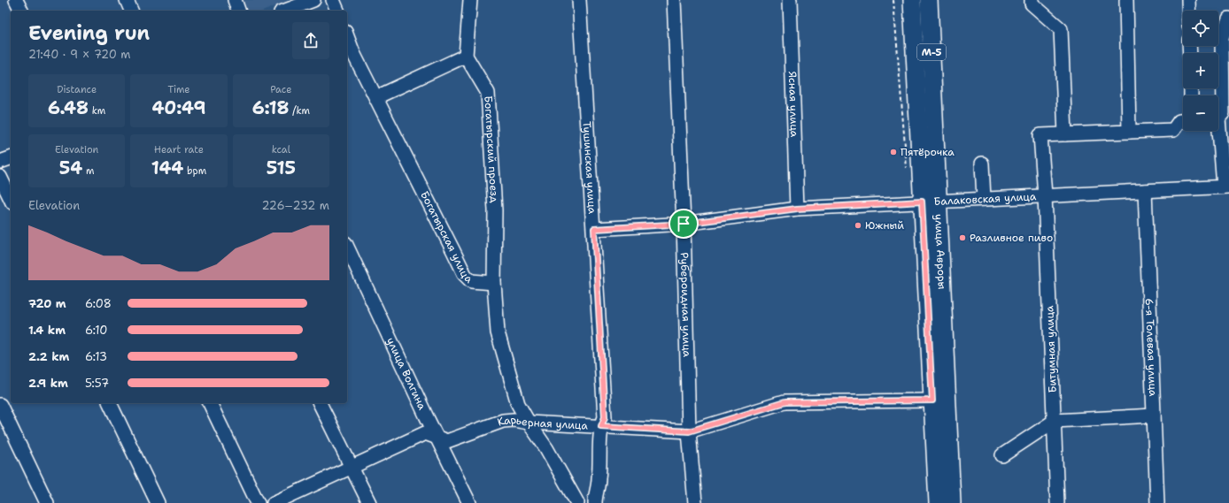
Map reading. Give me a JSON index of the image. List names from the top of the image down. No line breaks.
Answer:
{"streets":{"main road":["М-5","улица Авроры"],"street":["Ясная улица","Богатырский проезд","Тушинская улица","Балаковская улица","Богатырская улица","Рубероидная улица","6-я Толевая улица","Битумная улица","улица Волгина","Карьерная улица"]},"crossings":[["Ясная улица","Балаковская улица"],["Богатырский проезд","Богатырская улица"],["Тушинская улица","Балаковская улица"],["Тушинская улица","Карьерная улица"],["Балаковская улица","улица Авроры"],["Балаковская улица","Рубероидная улица"],["Балаковская улица","6-я Толевая улица"],["Балаковская улица","Битумная улица"],["улица Авроры","Карьерная улица"],["Рубероидная улица","Карьерная улица"],["улица Волгина","Карьерная улица"]],"places":["Пятёрочка","Южный","Разливное пиво"],"page":{"map_buttons":["+","−"],"heading":["Evening run","21:40 · 9 × 720 m"],"stats":[["Distance","6.48 km"],["Time","40:49"],["Pace","6:18 /km"],["Elevation","54 m"],["Heart rate","144 bpm"],["kcal","515"]],"chart":["Elevation","226–232 m"],"list":[{"name":"720 m","note":"6:08"},{"name":"1.4 km","note":"6:10"},{"name":"2.2 km","note":"6:13"},{"name":"2.9 km","note":"5:57"}]}}
